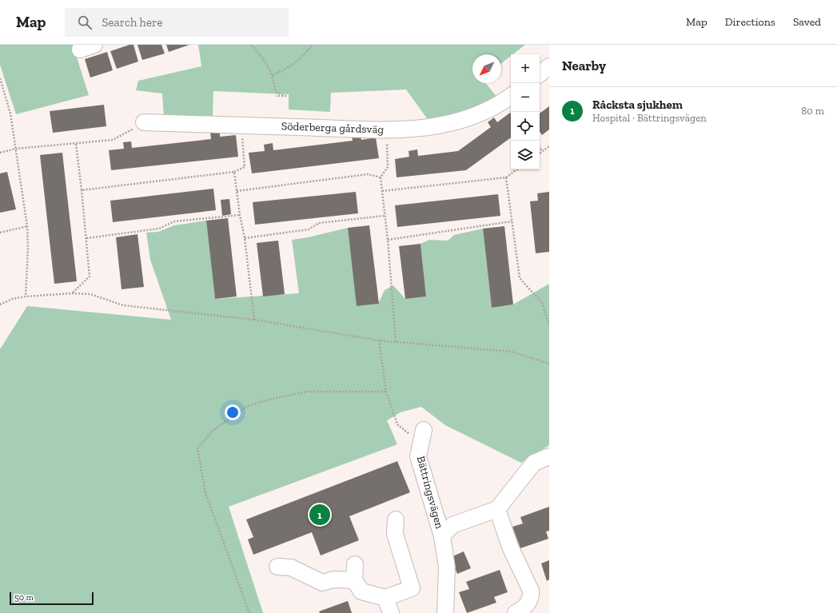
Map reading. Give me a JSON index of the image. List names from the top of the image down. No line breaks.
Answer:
{"streets":{"street":["Söderberga gårdsväg","Bättringsvägen"]},"scale_bar":"50 m","north":"bottom left","page":{"header":"Map","search":"Search here","nav":["Map","Directions","Saved"],"heading":"Nearby","map_buttons":["+","−"],"list":[{"mark":"1","name":"Råcksta sjukhem","note":"Hospital · Bättringsvägen","value":"80 m"}],"pins":"1","scale":"50 m"}}
